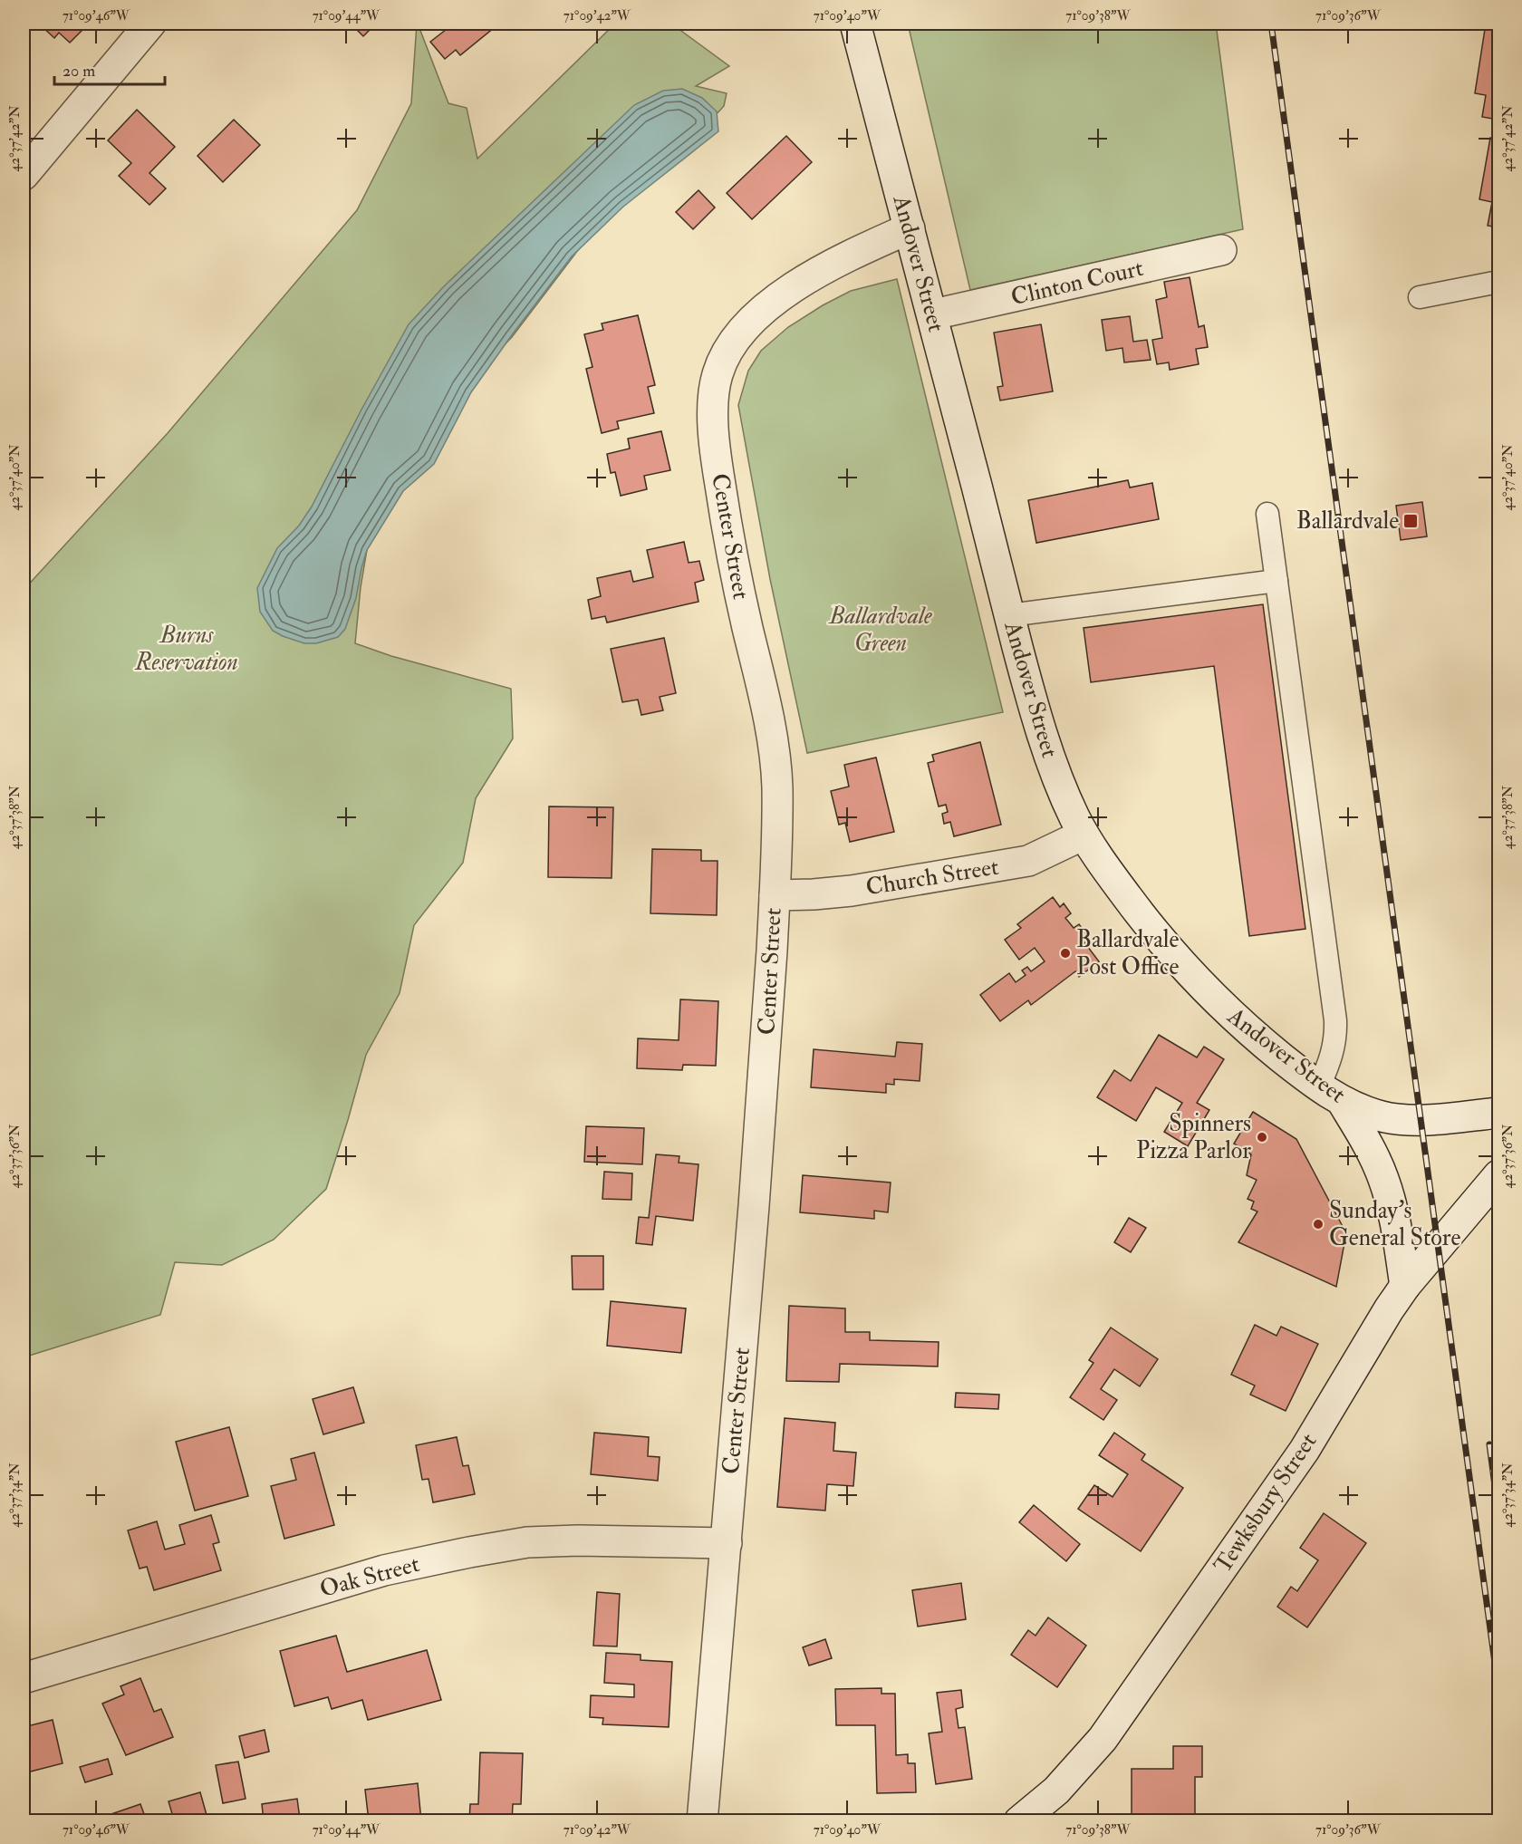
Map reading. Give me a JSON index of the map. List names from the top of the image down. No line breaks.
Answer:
{"streets":{"street":["Andover Street","Clinton Court","Center Street","Church Street","Tewksbury Street","Oak Street"]},"crossings":[["Andover Street","Clinton Court"],["Andover Street","Center Street"],["Andover Street","Church Street"],["Center Street","Church Street"],["Center Street","Oak Street"]],"parks":["Ballardvale Green","Burns Reservation"],"places":{"transit":["Ballardvale"],"other":["Ballardvale Post Office","Spinners Pizza Parlor","Sunday's General Store"]},"scale_bar":"20 m","coordinates":["71°09'46\"W","71°09'44\"W","71°09'42\"W","71°09'40\"W","71°09'38\"W","71°09'36\"W","42°37'42\"N","42°37'40\"N","42°37'38\"N","42°37'36\"N","42°37'34\"N"]}
